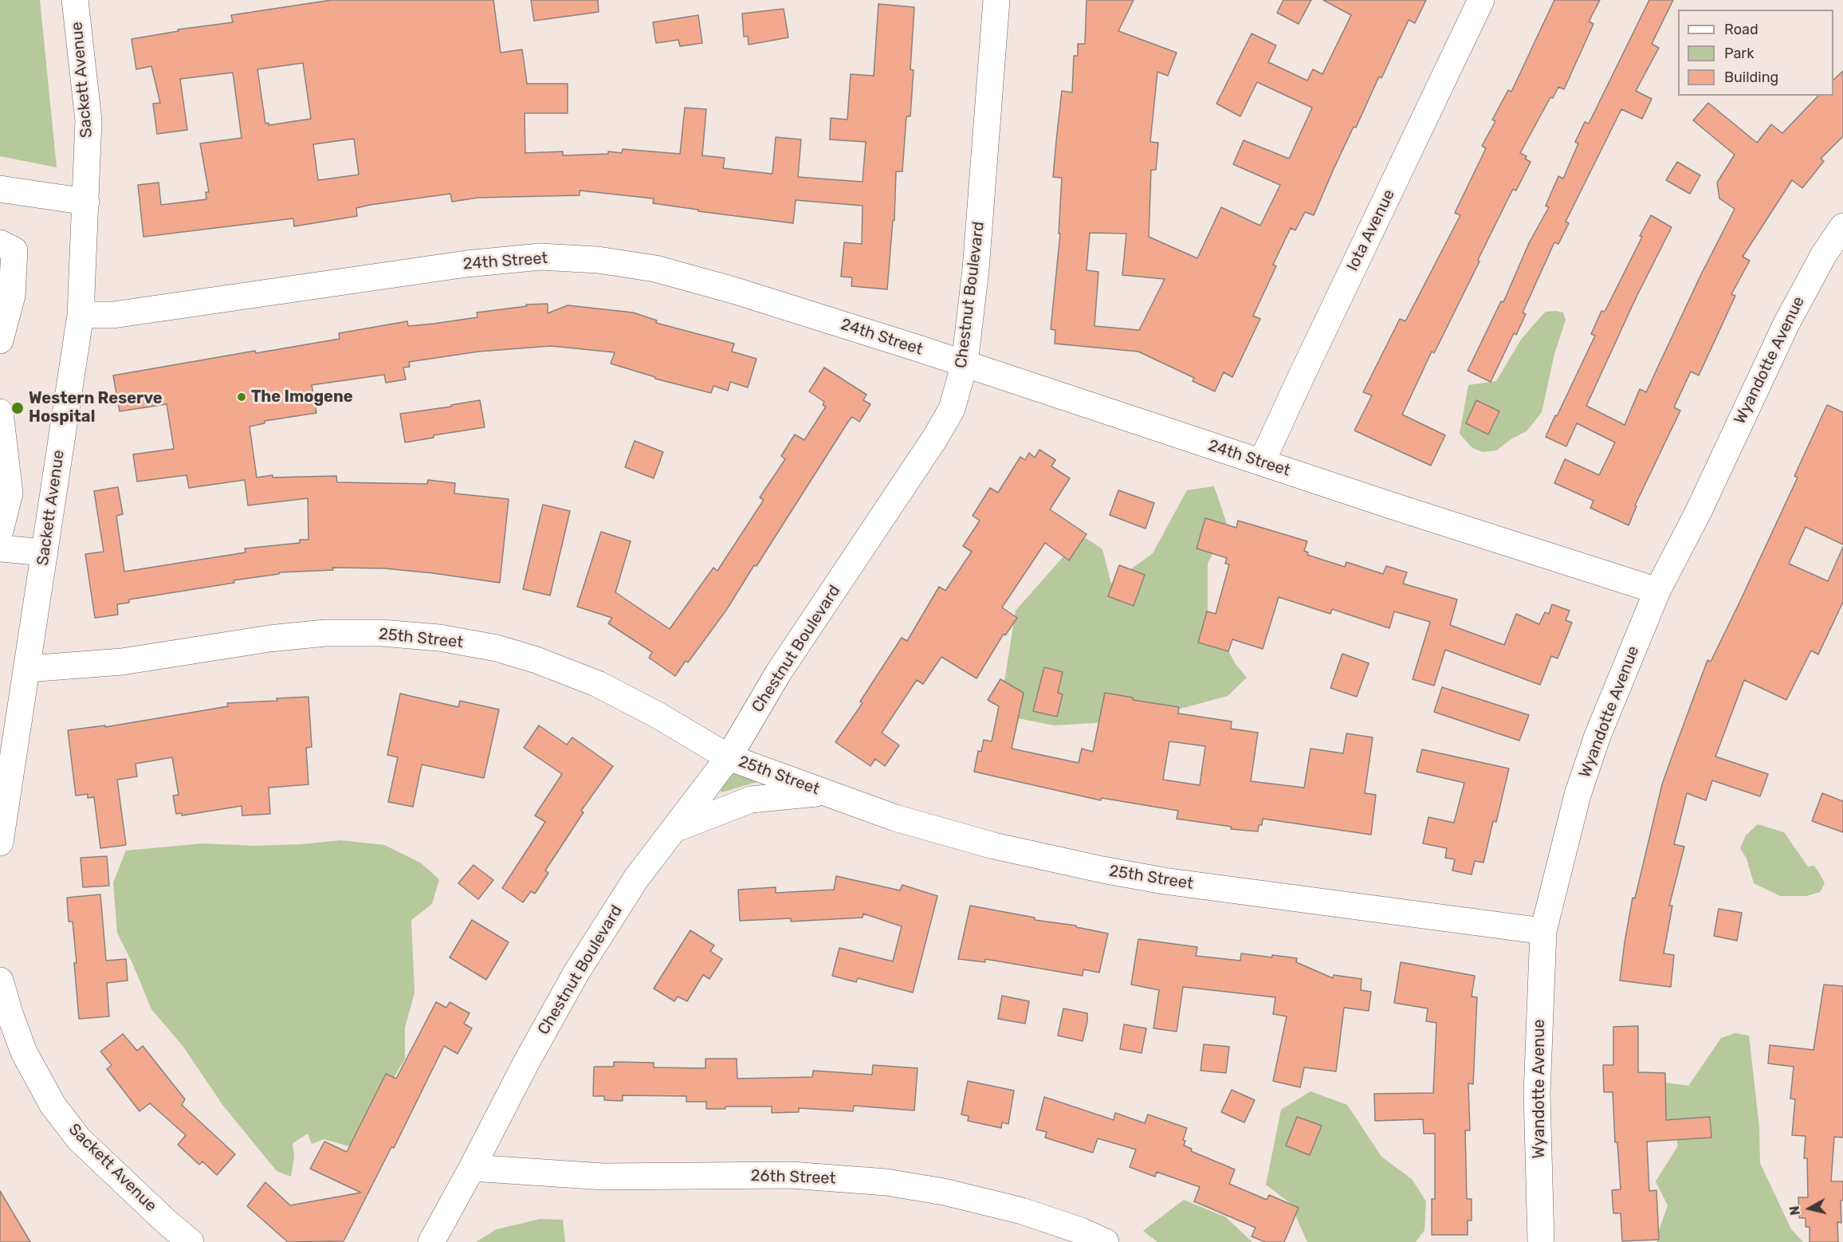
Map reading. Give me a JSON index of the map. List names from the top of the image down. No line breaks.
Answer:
{"streets":{"street":["Sackett Avenue","Iota Avenue","24th Street","Chestnut Boulevard","Wyandotte Avenue","25th Street","26th Street"]},"crossings":[["Sackett Avenue","24th Street"],["Sackett Avenue","25th Street"],["Iota Avenue","24th Street"],["24th Street","Chestnut Boulevard"],["24th Street","Wyandotte Avenue"],["Chestnut Boulevard","25th Street"],["Chestnut Boulevard","26th Street"],["Wyandotte Avenue","25th Street"]],"places":["The Imogene","Western Reserve Hospital"],"legend":["Road","Park","Building"],"north":"left"}
